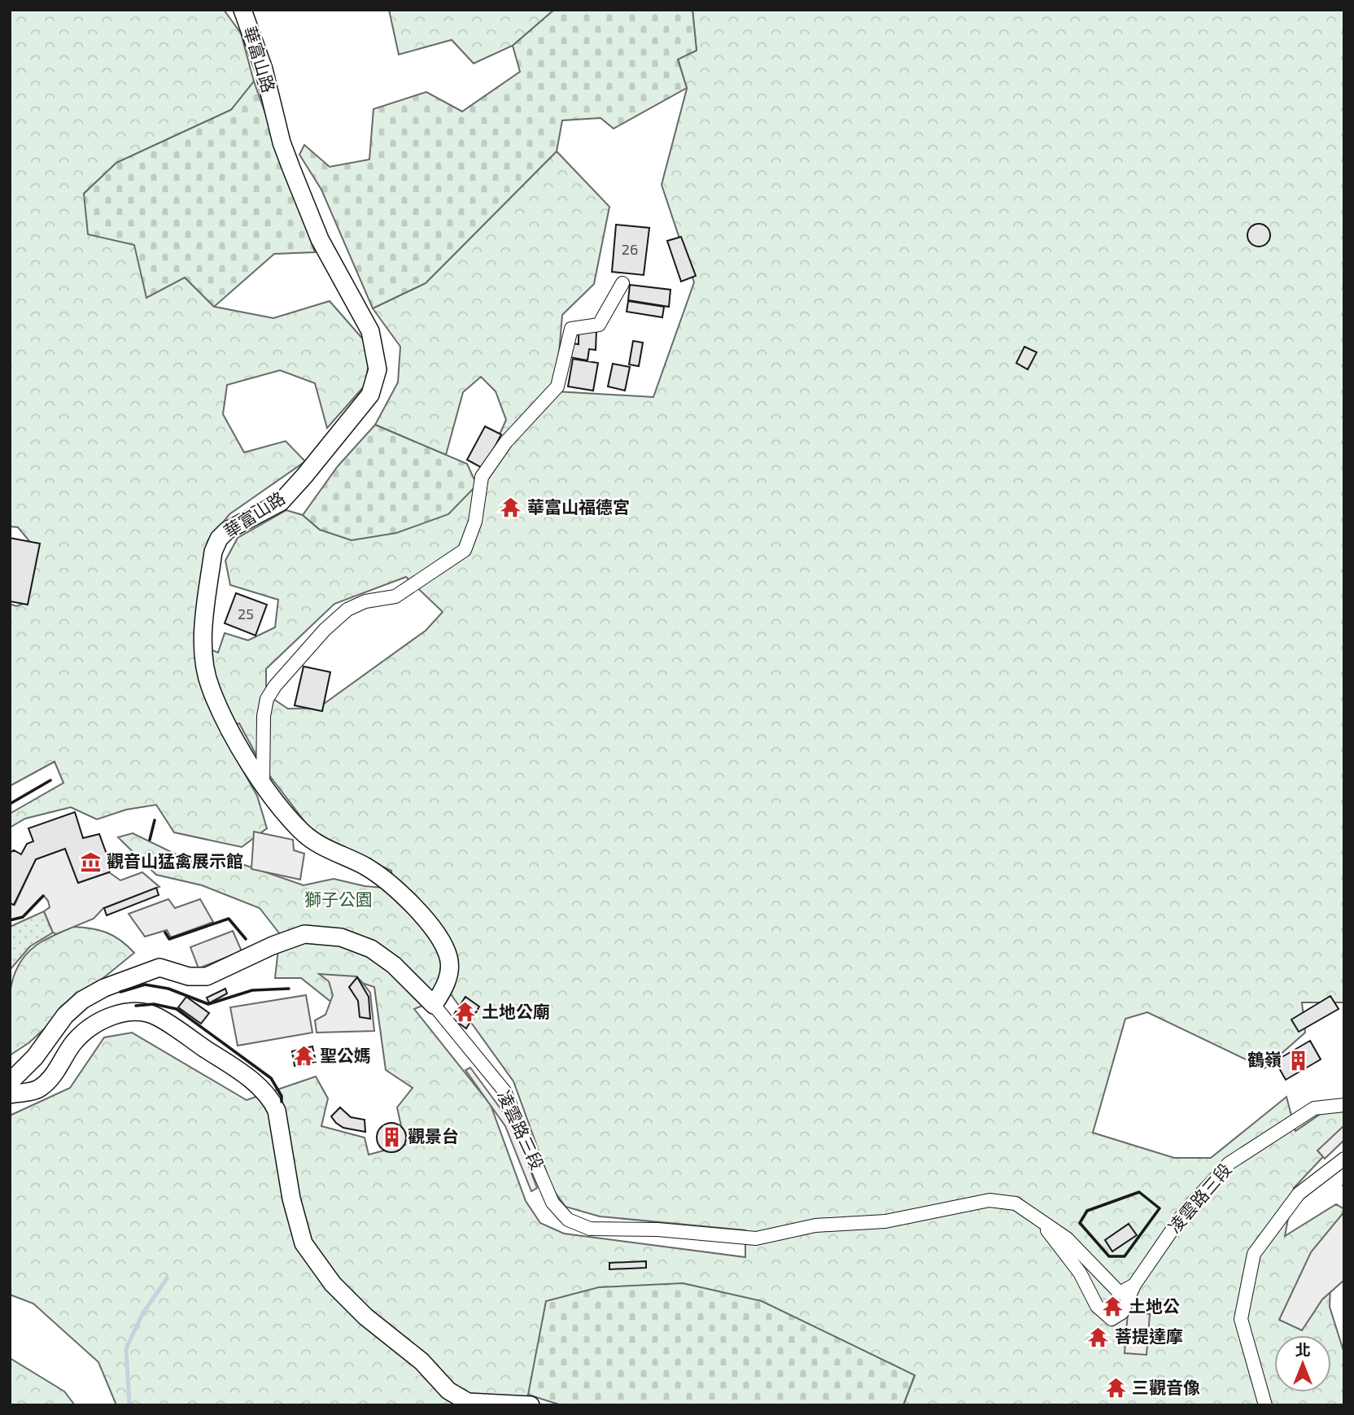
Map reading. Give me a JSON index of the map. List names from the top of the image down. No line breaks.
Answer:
{"streets":{"street":["華富山路","凌雲路三段"]},"crossings":[["華富山路","凌雲路三段"]],"parks":["獅子公園"],"places":{"temple":["華富山福德宮","土地公廟","聖公媽","土地公","菩提達摩","三觀音像"],"museum":["觀音山猛禽展示館"],"building":["鶴嶺","觀景台"]},"house_numbers":["26","25"],"north":"top"}
